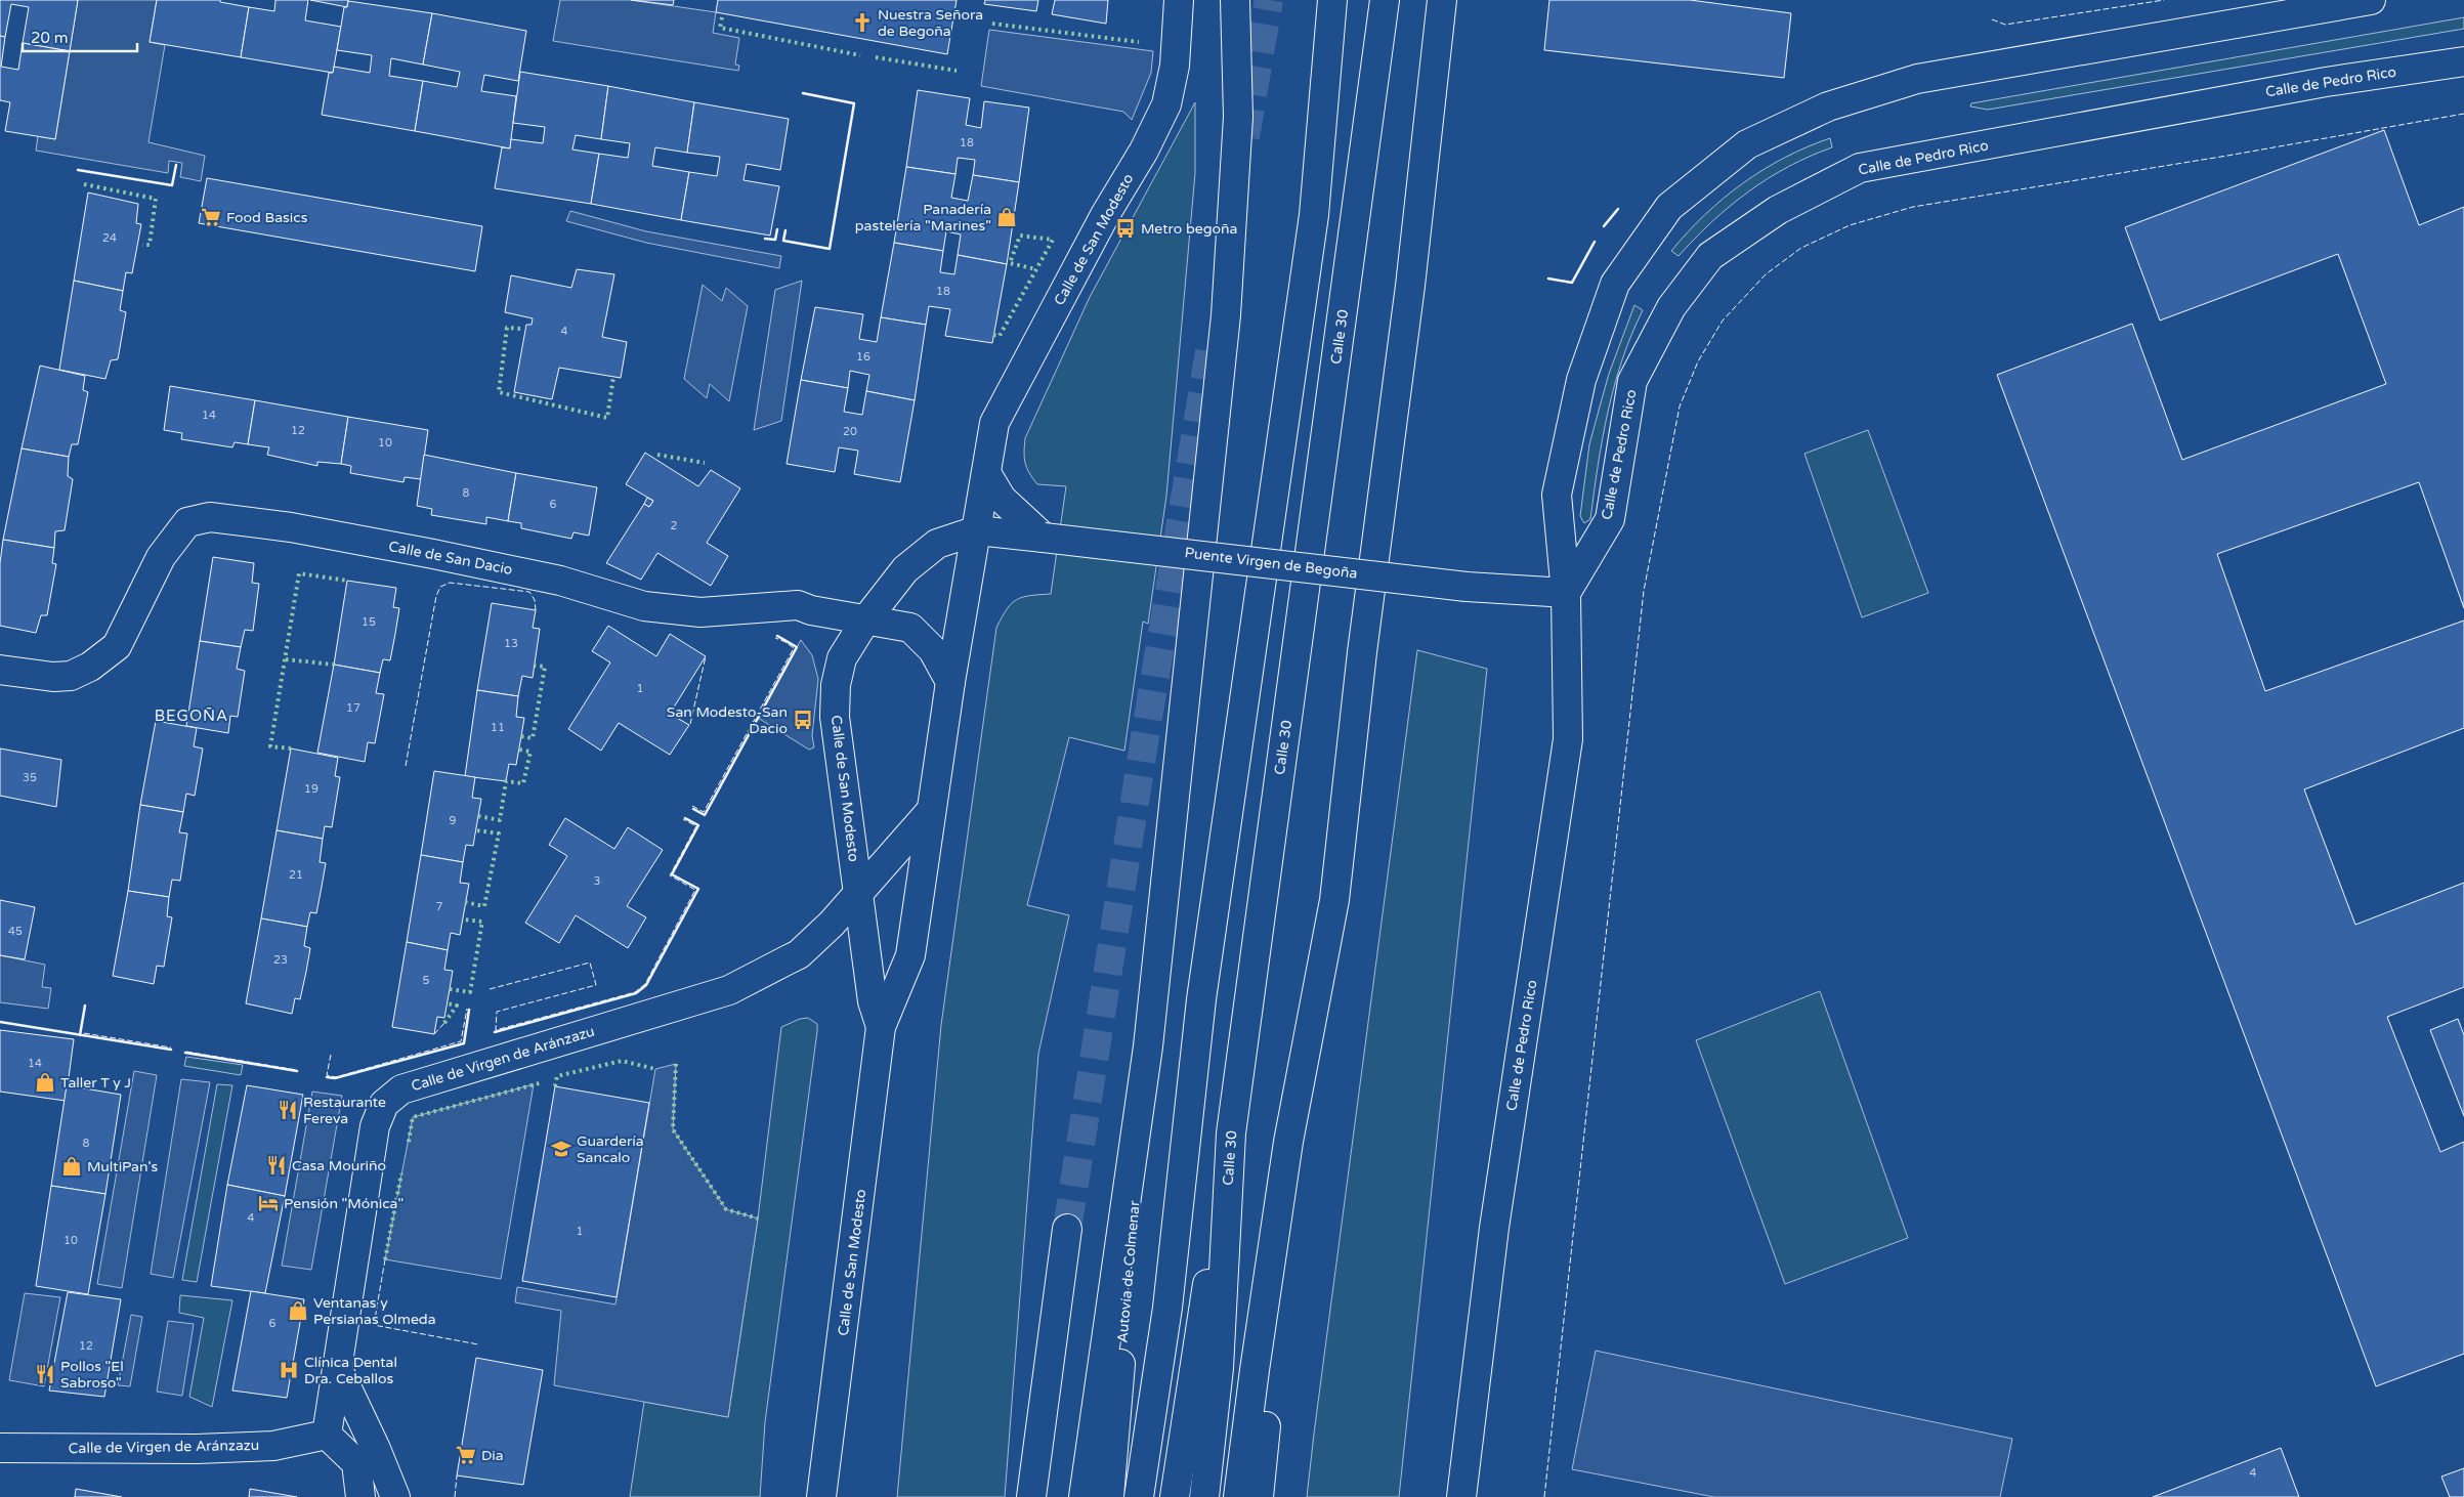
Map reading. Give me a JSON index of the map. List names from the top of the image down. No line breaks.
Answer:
{"streets":{"main road":["Calle de Pedro Rico","Calle de San Modesto","Calle 30","Calle de San Dacio","Puente Virgen de Begoña","Calle de Virgen de Aránzazu","Autovía de Colmenar"]},"crossings":[["Calle de Pedro Rico","Puente Virgen de Begoña"],["Calle de San Modesto","Calle de San Dacio"],["Calle de San Modesto","Puente Virgen de Begoña"],["Calle de San Modesto","Calle de Virgen de Aránzazu"]],"districts":["BEGOÑA"],"places":{"church":["Nuestra Señora de Begoña"],"supermarket":["Food Basics","Dia"],"shop":["Panadería pastelería \"Marines\"","Taller T y J","MultiPan's","Ventanas y Persianas Olmeda"],"bus stop":["Metro begoña","San Modesto-San Dacio"],"restaurant":["Restaurante Fereva","Casa Mouriño","Pollos \"El Sabroso\""],"school or university":["Guardería Sancalo"],"hotel":["Pensión \"Mónica\""],"hospital":["Clínica Dental Dra. Ceballos"]},"house_numbers":["18","24","18","4","16","14","12","20","10","8","6","2","15","13","1","17","11","35","19","9","21","3","7","45","23","5","14","8","4","1","10","6","12","4"],"scale_bar":"20 m"}
